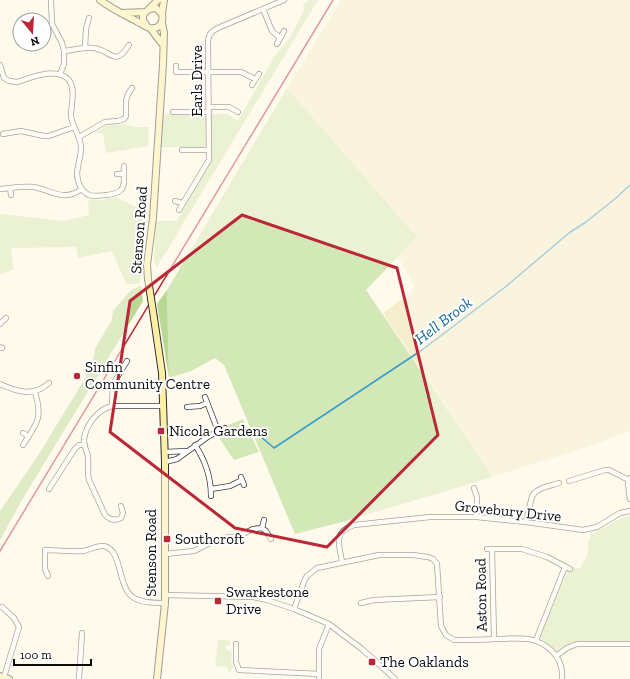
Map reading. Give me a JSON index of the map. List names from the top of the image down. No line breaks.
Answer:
{"streets":{"street":["Earls Drive","Stenson Road","Grovebury Drive","Aston Road"]},"water":["Hell Brook"],"places":{"other":["Sinfin Community Centre"],"transit":["Nicola Gardens","Southcroft","Swarkestone Drive","The Oaklands"]},"scale_bar":"100 m","north":"bottom"}
